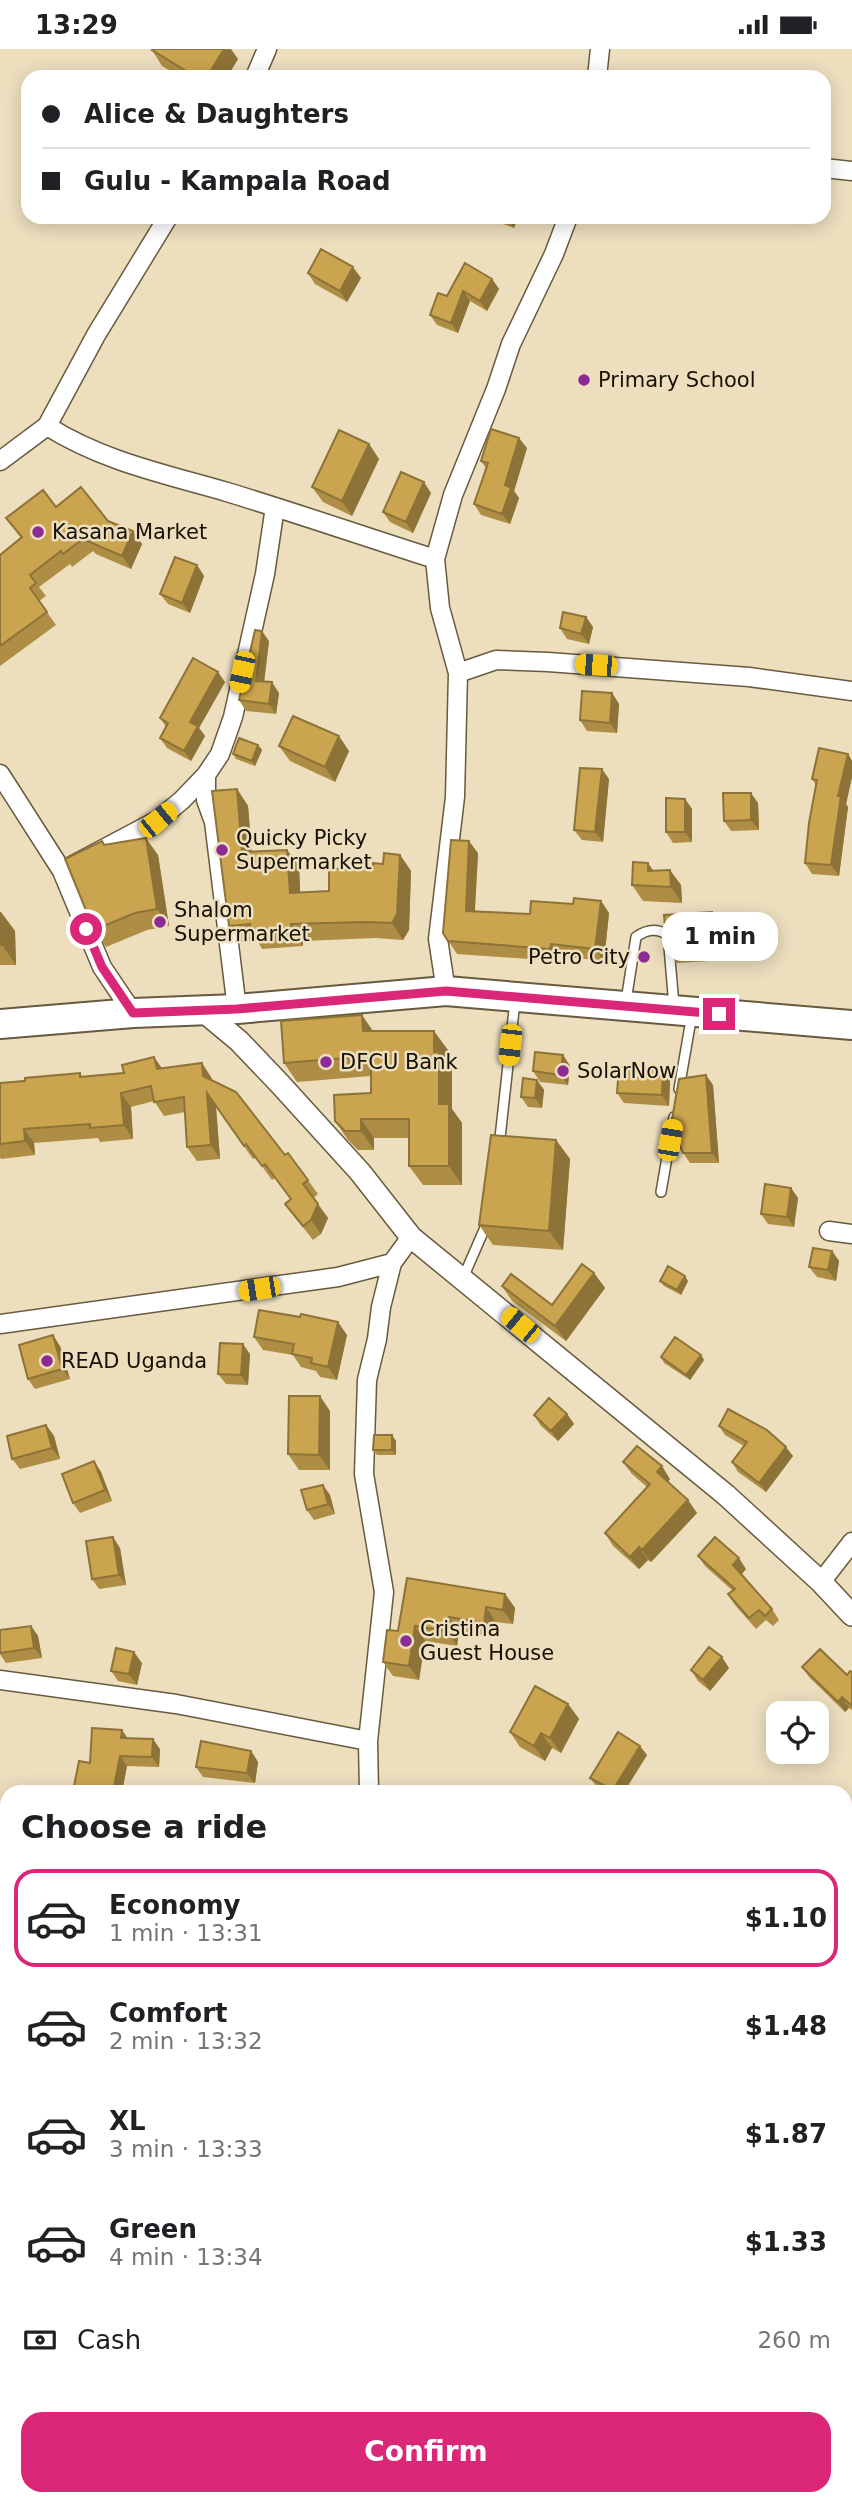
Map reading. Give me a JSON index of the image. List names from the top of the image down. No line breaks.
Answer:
{"places":["Primary School","Kasana Market","Quicky Picky Supermarket","Shalom Supermarket","Petro City","DFCU Bank","SolarNow","READ Uganda","Cristina Guest House"],"page":{"status":"13:29","banner":["Alice & Daughters","Gulu - Kampala Road"],"bubble":"1 min","heading":"Choose a ride","list":[{"name":"Economy","note":"1 min · 13:31","value":"$1.10"},{"name":"Comfort","note":"2 min · 13:32","value":"$1.48"},{"name":"XL","note":"3 min · 13:33","value":"$1.87"},{"name":"Green","note":"4 min · 13:34","value":"$1.33"}],"pay":["Cash","260 m"],"buttons":"Confirm"}}
